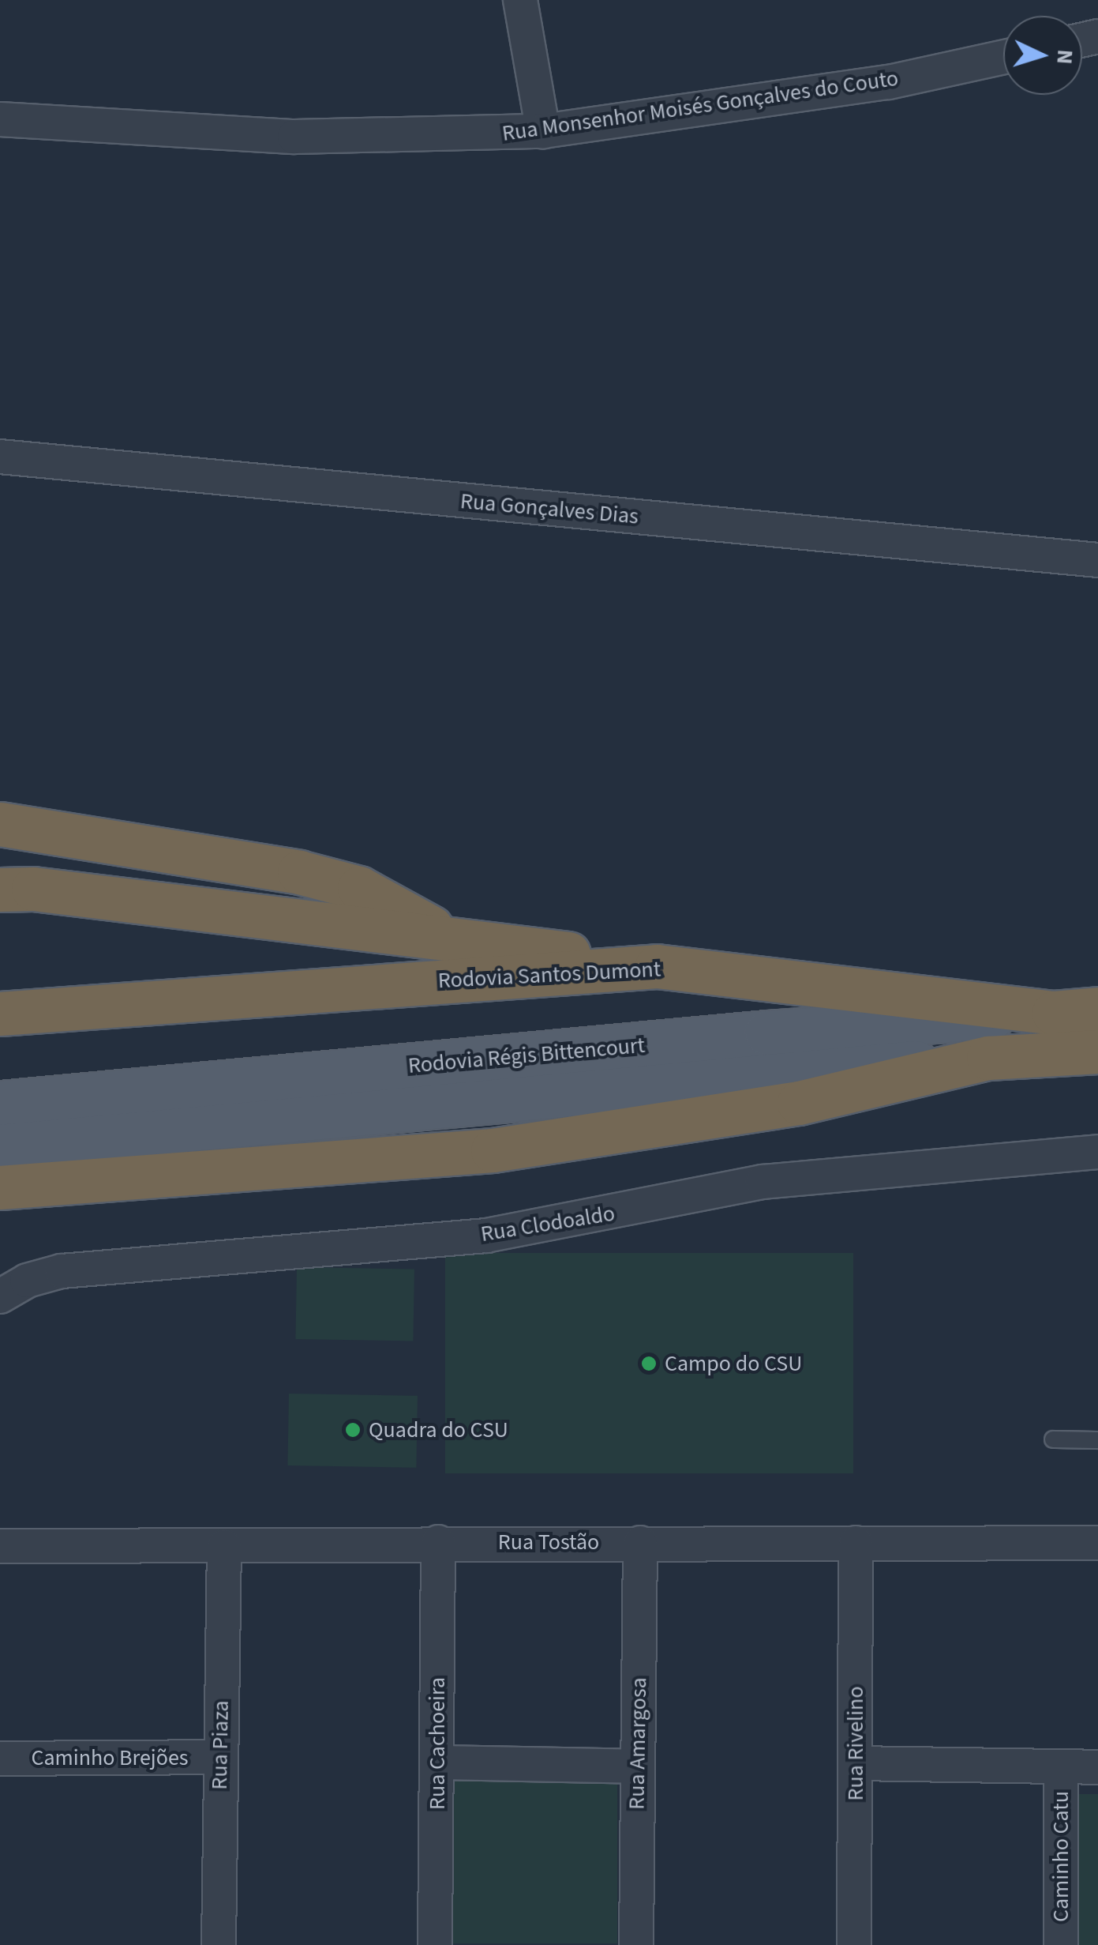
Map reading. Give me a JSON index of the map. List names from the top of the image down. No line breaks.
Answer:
{"streets":{"highway":["Rodovia Santos Dumont"],"main road":["Rodovia Régis Bittencourt"],"street":["Rua Monsenhor Moisés Gonçalves do Couto","Rua Gonçalves Dias","Rua Clodoaldo","Rua Tostão","Rua Cachoeira","Rua Amargosa","Rua Rivelino","Rua Piaza","Caminho Brejões","Caminho Catu"]},"crossings":[["Rodovia Santos Dumont","Rodovia Régis Bittencourt"],["Rua Tostão","Rua Cachoeira"],["Rua Tostão","Rua Amargosa"],["Rua Tostão","Rua Rivelino"],["Rua Tostão","Rua Piaza"],["Rua Piaza","Caminho Brejões"]],"places":["Campo do CSU","Quadra do CSU"],"north":"right"}
